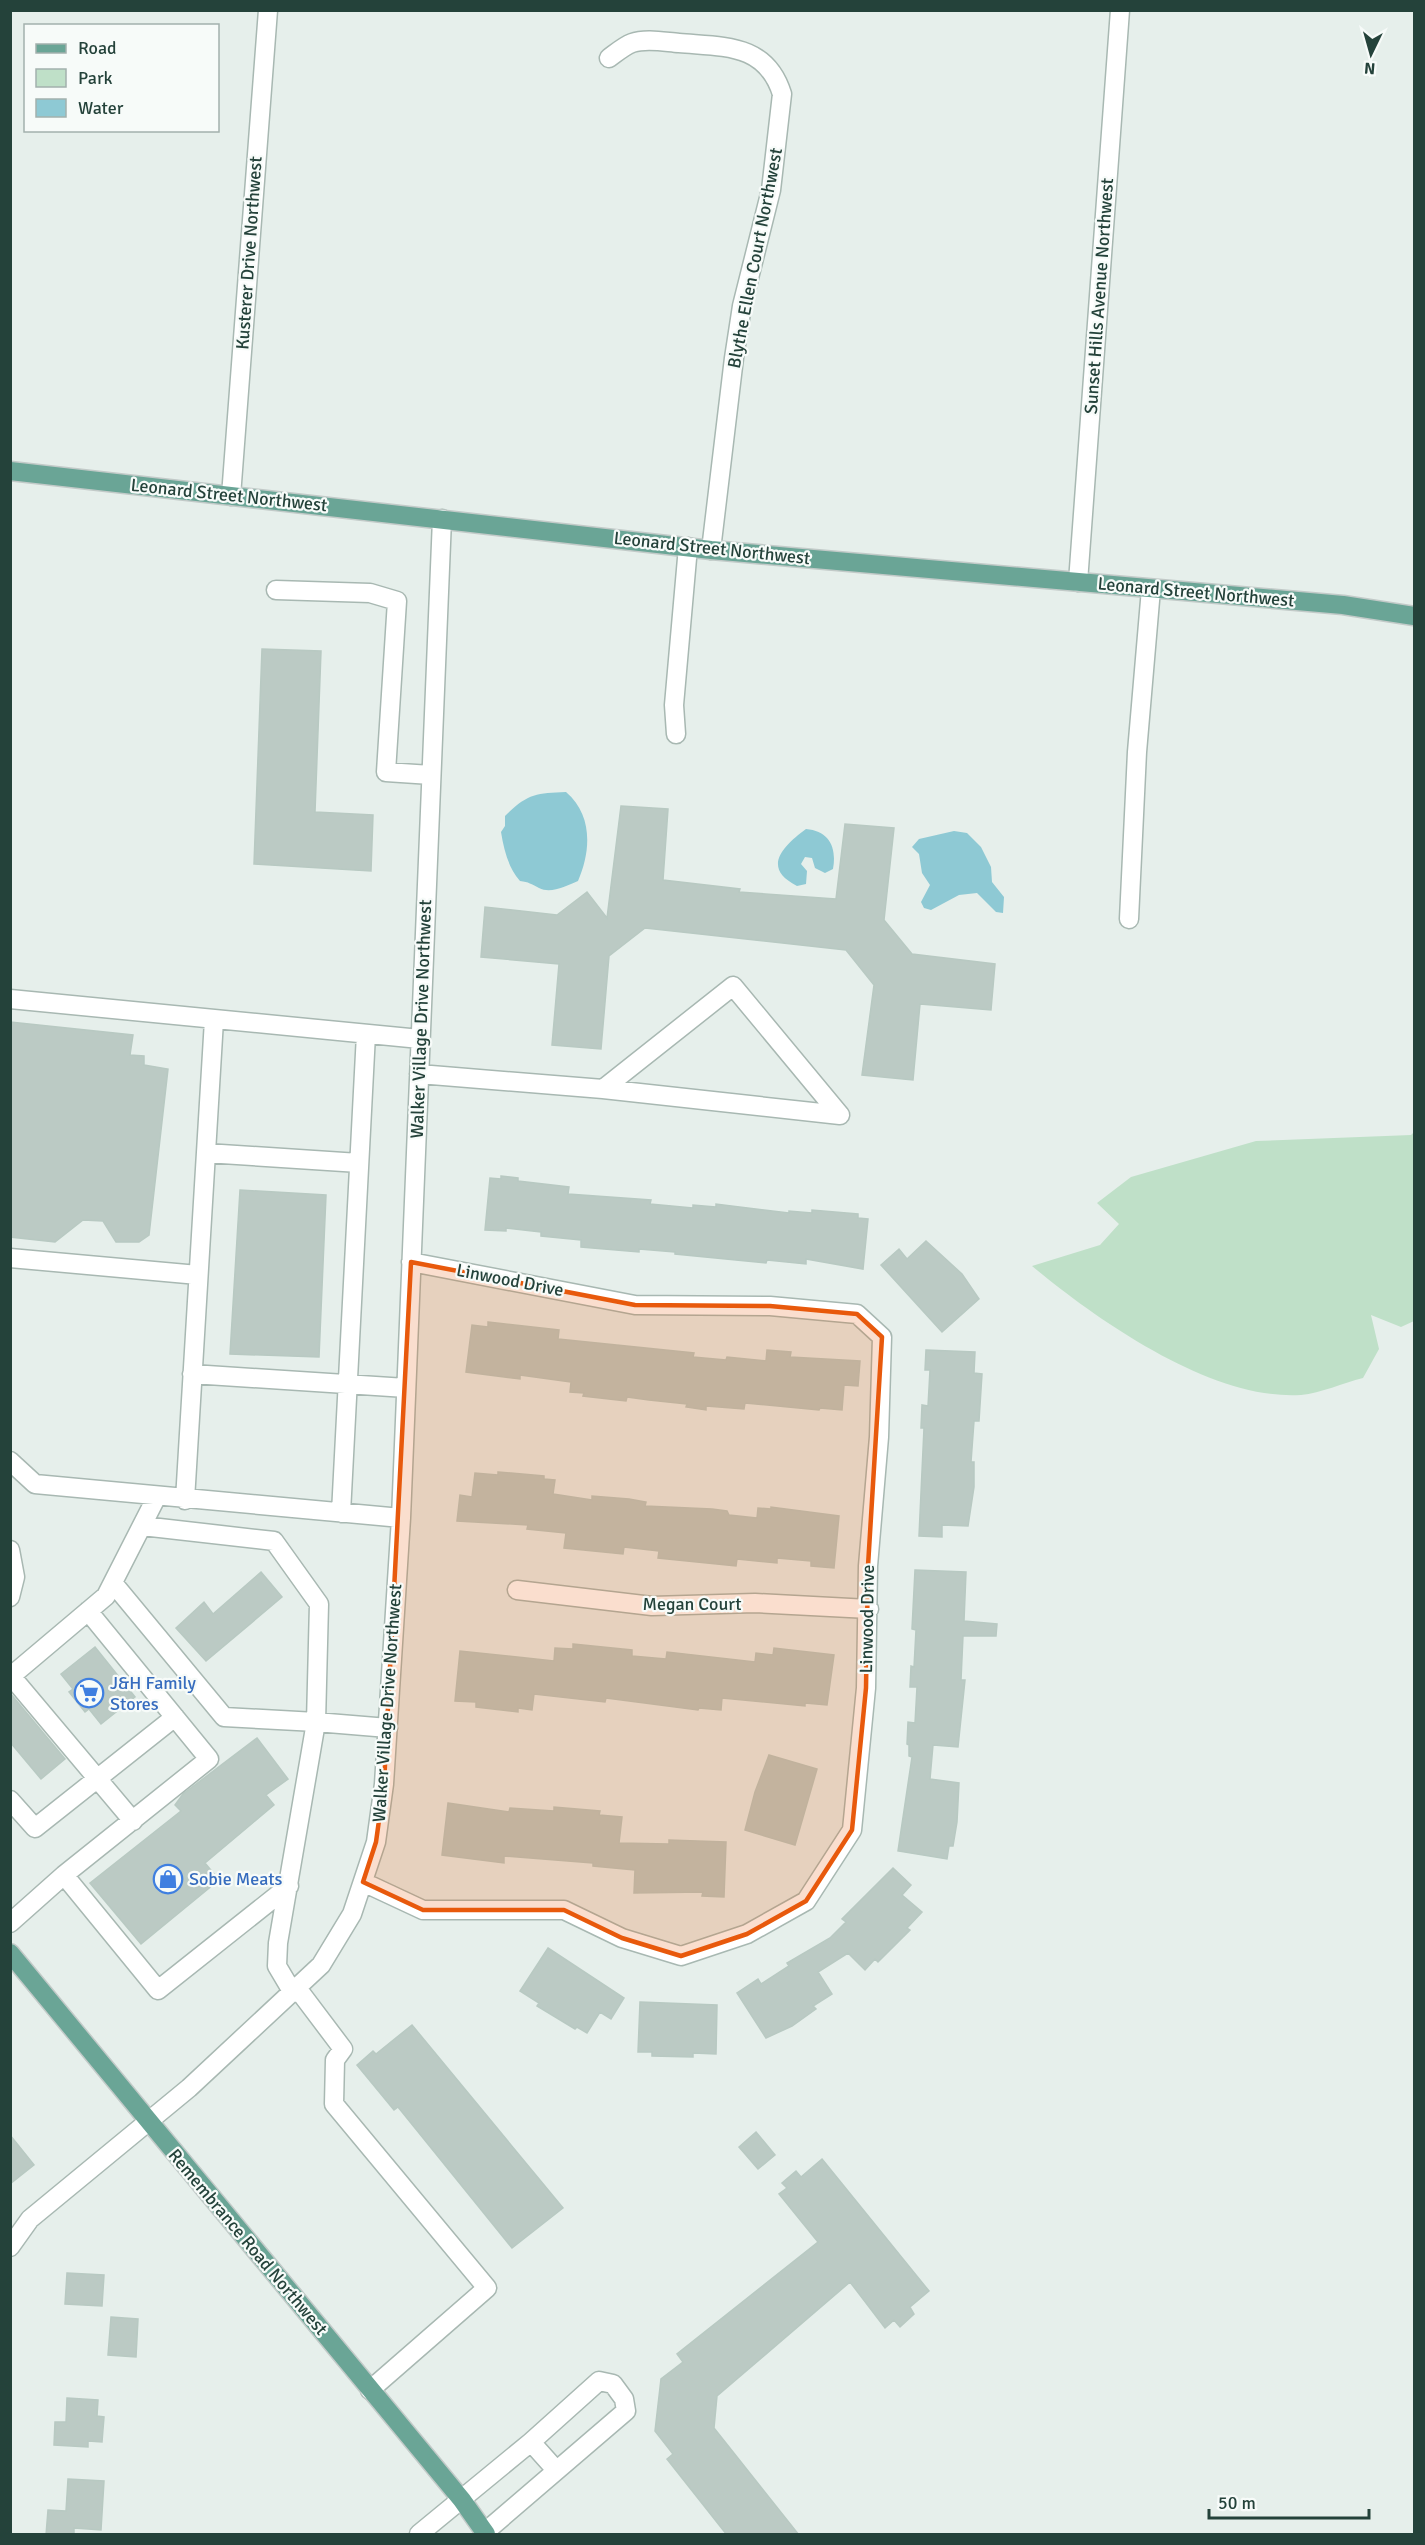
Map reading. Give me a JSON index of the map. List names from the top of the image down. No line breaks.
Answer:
{"streets":{"main road":["Leonard Street Northwest","Remembrance Road Northwest"],"street":["Kusterer Drive Northwest","Blythe Ellen Court Northwest","Sunset Hills Avenue Northwest","Walker Village Drive Northwest","Linwood Drive","Megan Court"]},"crossings":[["Kusterer Drive Northwest","Leonard Street Northwest"],["Blythe Ellen Court Northwest","Leonard Street Northwest"],["Sunset Hills Avenue Northwest","Leonard Street Northwest"],["Leonard Street Northwest","Walker Village Drive Northwest"],["Walker Village Drive Northwest","Linwood Drive"],["Walker Village Drive Northwest","Remembrance Road Northwest"],["Linwood Drive","Megan Court"]],"places":{"supermarket":["J&H Family Stores"],"shop":["Sobie Meats"]},"legend":["Road","Park","Water"],"scale_bar":"50 m","north":"bottom"}
